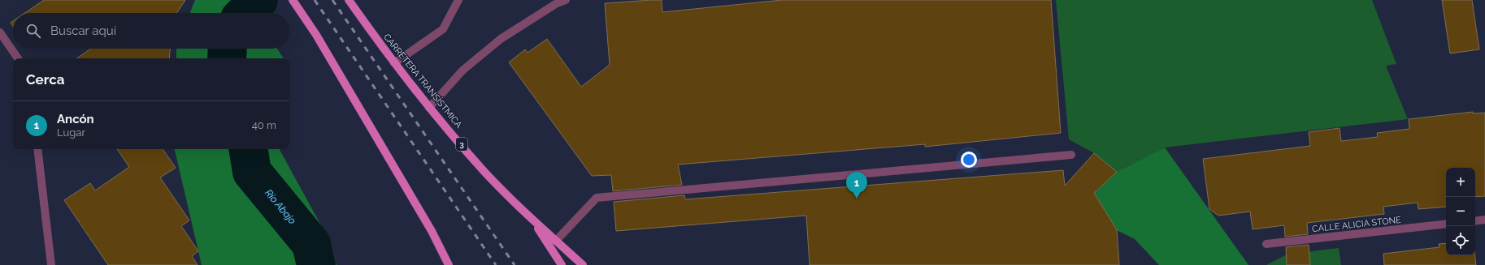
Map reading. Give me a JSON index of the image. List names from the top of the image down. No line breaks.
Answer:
{"streets":{"main road":["CARRETERA TRANSÍSTMICA","3"],"street":["CALLE ALICIA STONE"]},"water":["Río Abajo"],"page":{"search":"Buscar aquí","heading":"Cerca","list":[{"mark":"1","name":"Ancón","note":"Lugar","value":"40 m"}],"map_buttons":["+","−"],"pins":"1"}}
